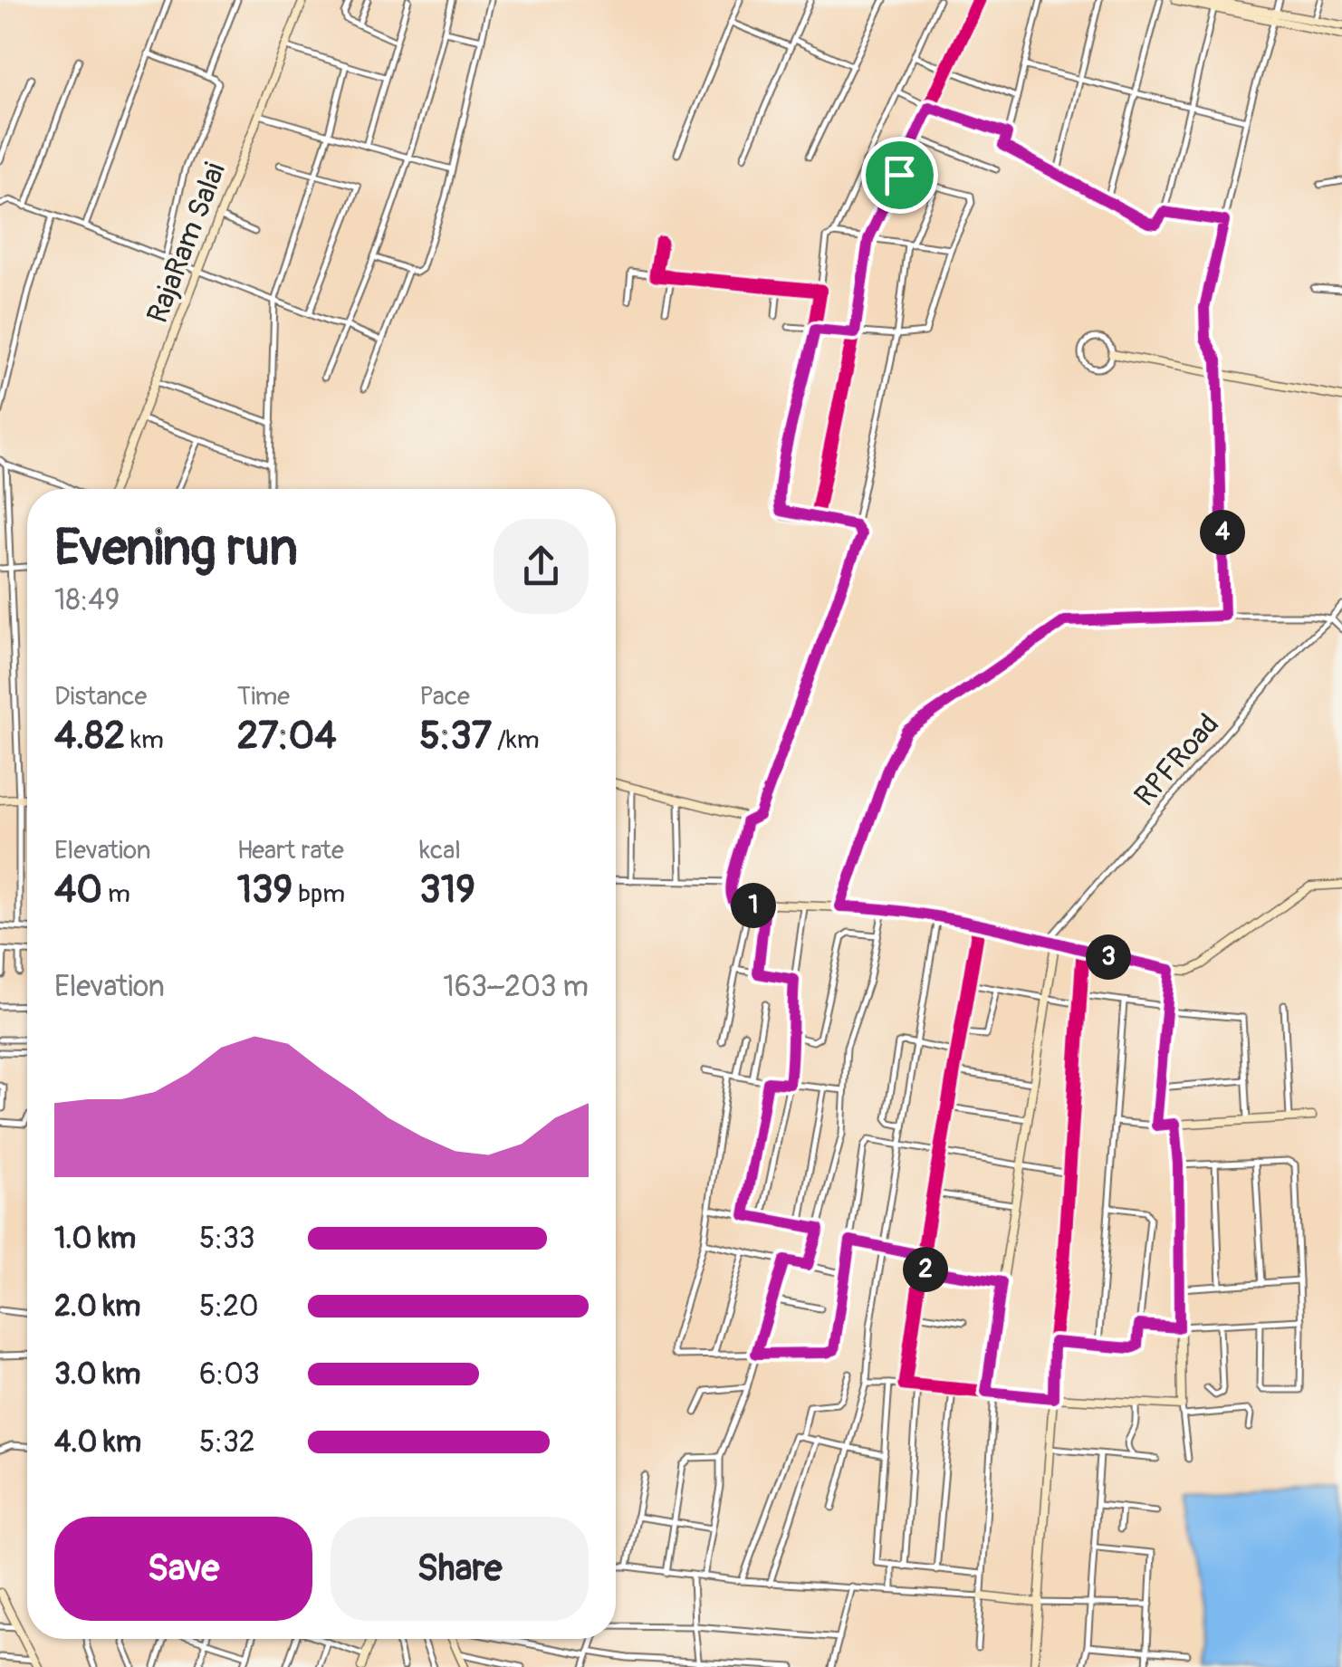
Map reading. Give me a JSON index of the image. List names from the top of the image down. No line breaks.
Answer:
{"streets":{"street":["RajaRam Salai","RPFRoad"]},"page":{"heading":["Evening run","18:49"],"pins":["4","1","3","2"],"stats":[["Distance","4.82 km"],["Time","27:04"],["Pace","5:37 /km"],["Elevation","40 m"],["Heart rate","139 bpm"],["kcal","319"]],"chart":["Elevation","163–203 m"],"list":[{"name":"1.0 km","note":"5:33"},{"name":"2.0 km","note":"5:20"},{"name":"3.0 km","note":"6:03"},{"name":"4.0 km","note":"5:32"}],"buttons":["Save","Share"]}}
